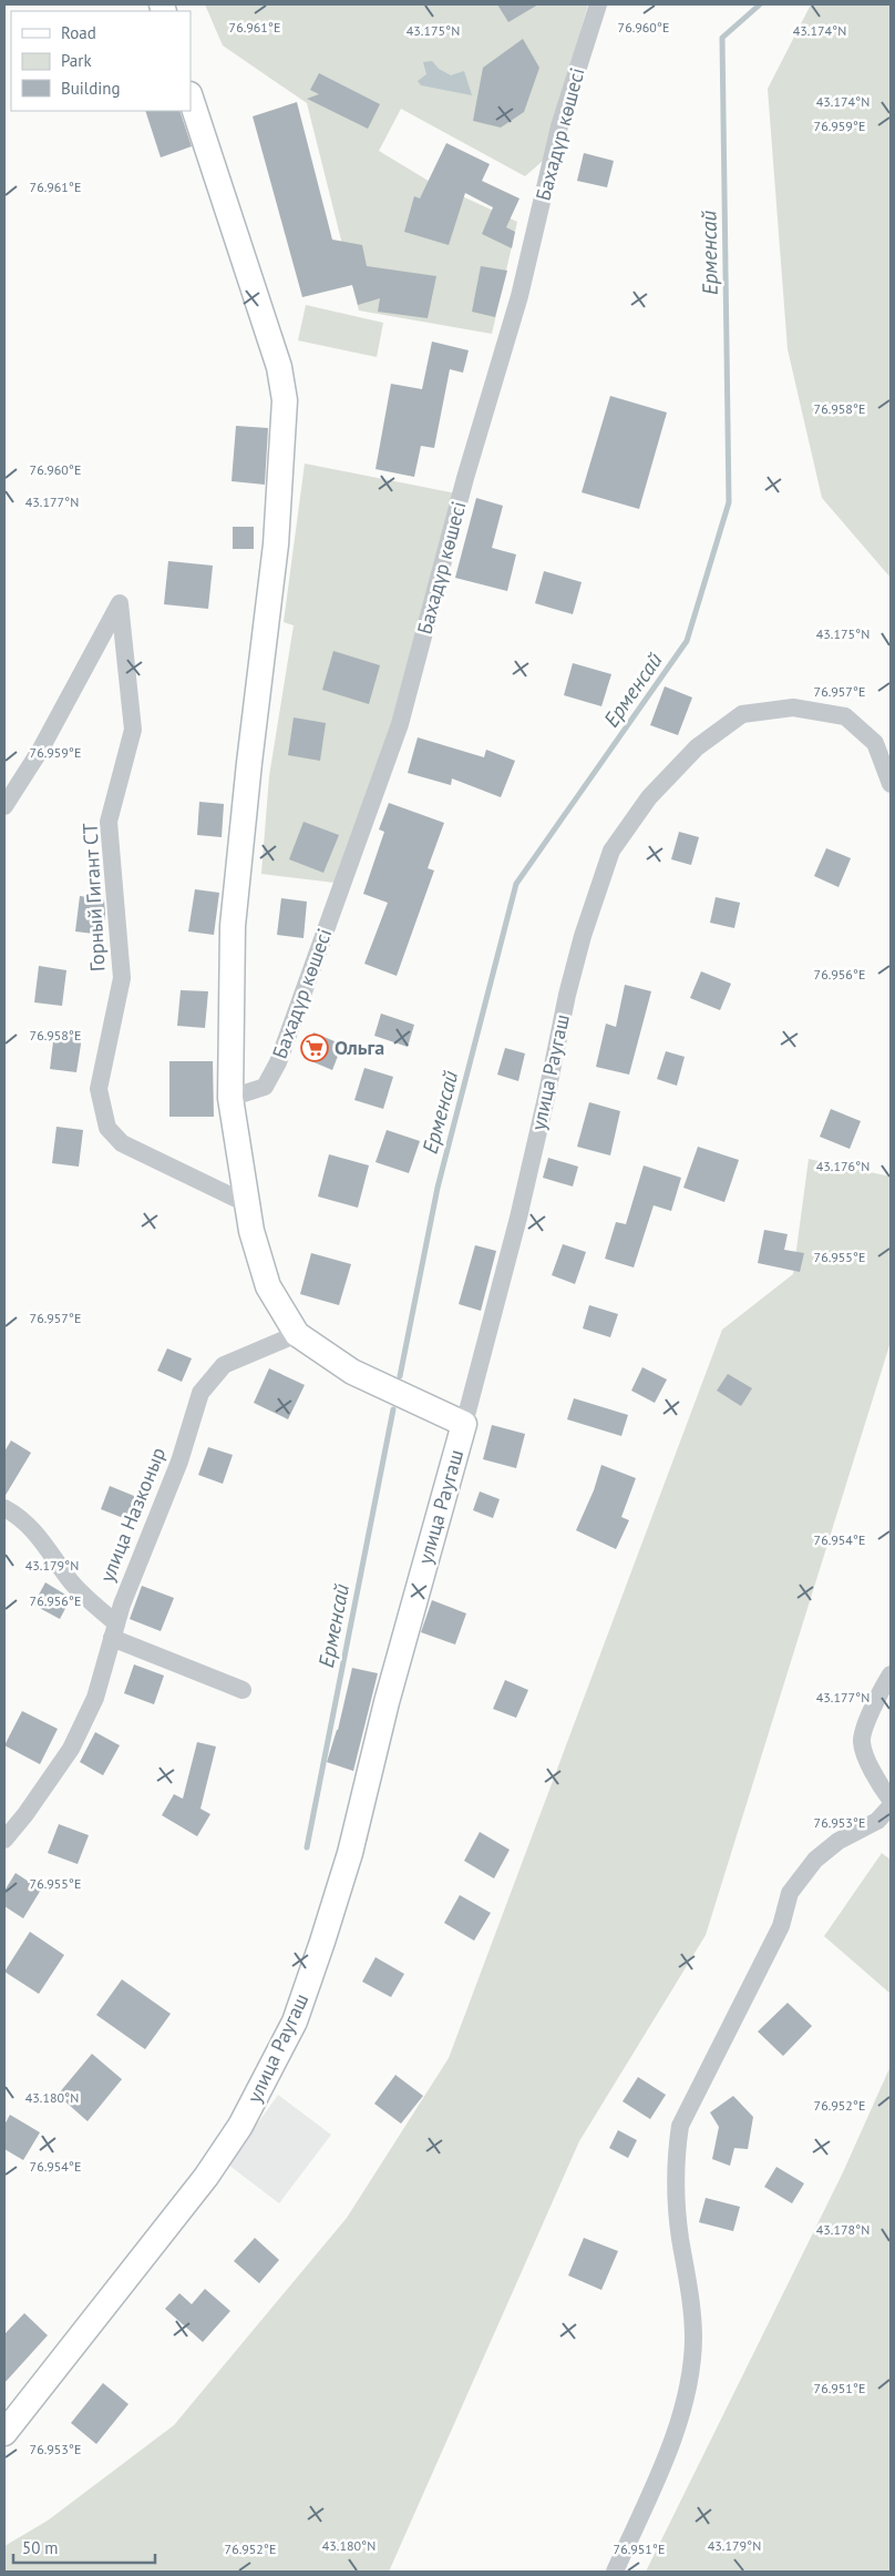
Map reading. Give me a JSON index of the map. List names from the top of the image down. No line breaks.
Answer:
{"streets":{"street":["Бахадүр көшесі","Горный Гигант СТ","улица Раугаш","улица Назконыр"]},"water":["Ерменсай"],"places":{"supermarket":["Ольга"]},"legend":["Road","Park","Building"],"scale_bar":"50 m","coordinates":["76.961°E","76.960°E","43.175°N","43.174°N","76.959°E","76.958°E","43.177°N","76.957°E","76.956°E","43.176°N","76.955°E","76.954°E","43.179°N","76.953°E","43.180°N","76.952°E","43.178°N","76.951°E"]}
